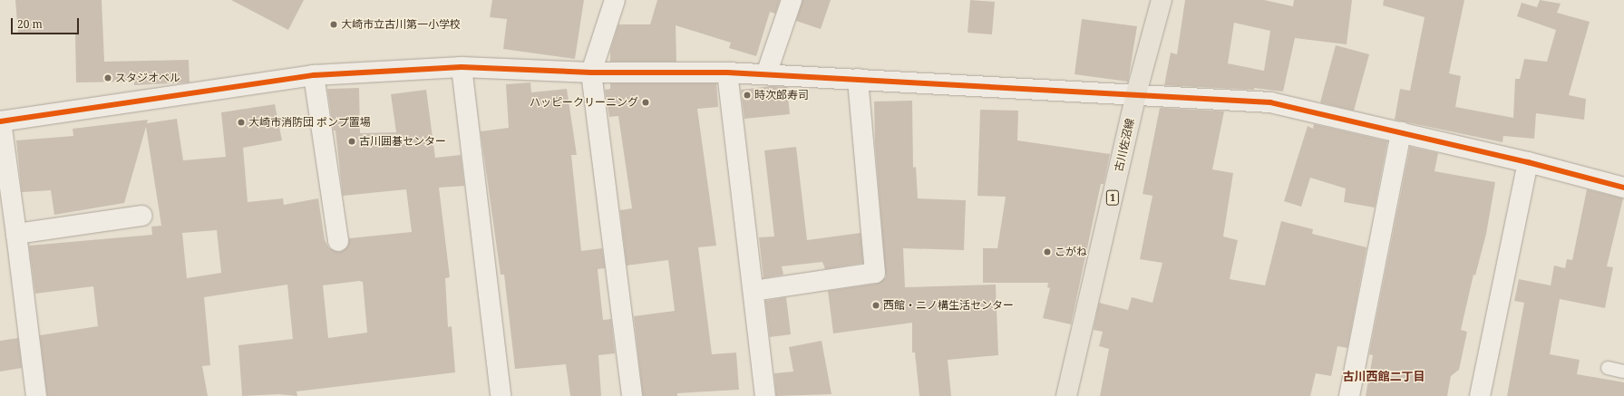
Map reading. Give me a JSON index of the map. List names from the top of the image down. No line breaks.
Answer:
{"streets":{"main road":["古川佐沼線","1"]},"districts":["古川西館二丁目"],"places":["大崎市立古川第一小学校","スタジオベル","時次郎寿司","ハッピークリーニング","大崎市消防団 ポンプ置場","古川囲碁センター","こがね","西館・ニノ構生活センター"],"scale_bar":"20 m"}
